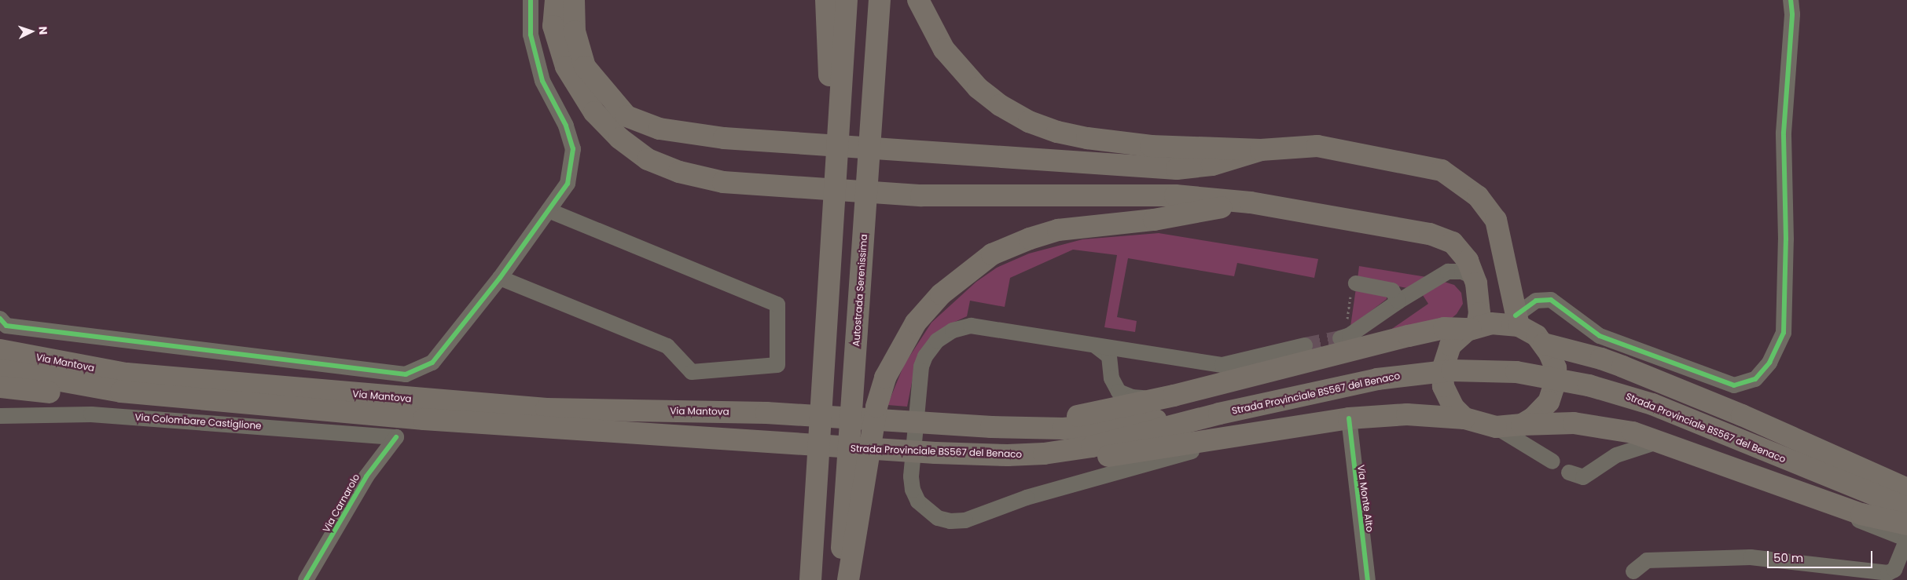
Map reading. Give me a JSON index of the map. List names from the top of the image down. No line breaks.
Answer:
{"streets":{"highway":["Autostrada Serenissima","Via Mantova","Strada Provinciale BS567 del Benaco"],"street":["Via Colombare Castiglione","Via Monte Alto","Via Carnarolo"]},"crossings":[["Via Mantova","Strada Provinciale BS567 del Benaco"],["Via Colombare Castiglione","Via Carnarolo"]],"scale_bar":"50 m","north":"right"}
